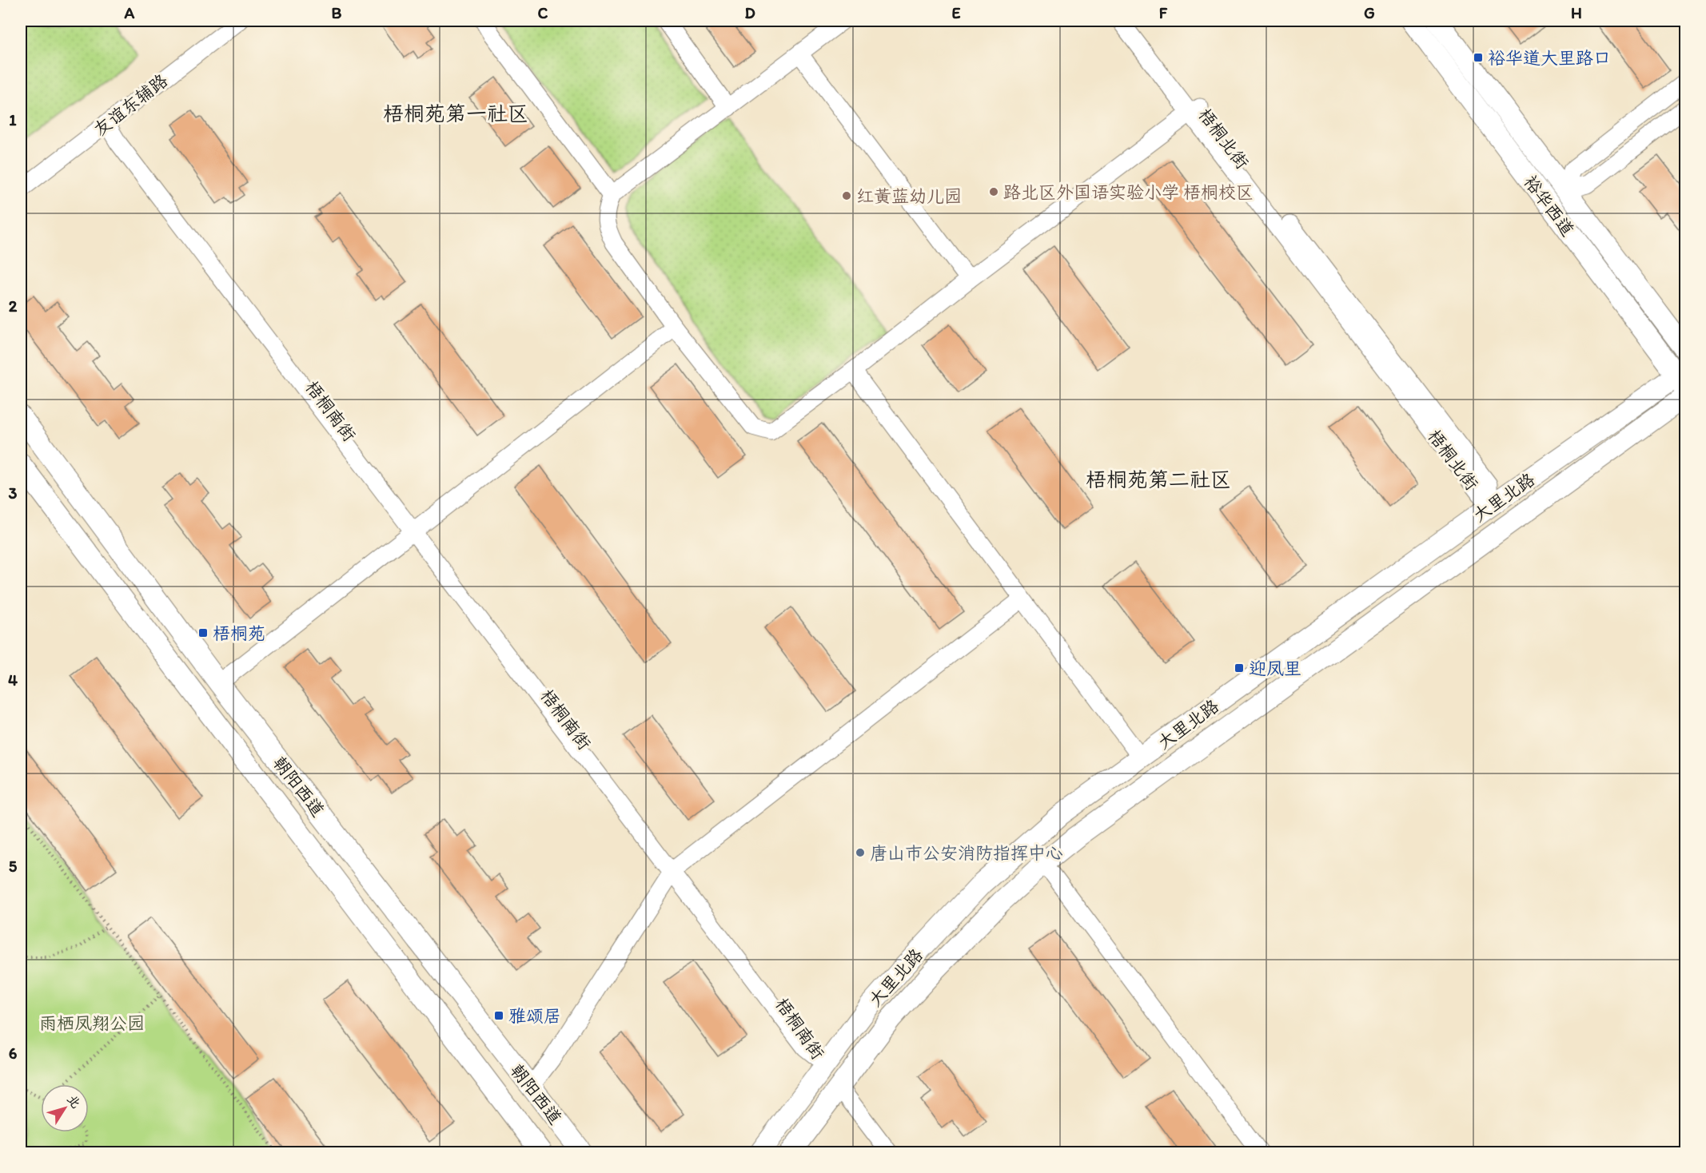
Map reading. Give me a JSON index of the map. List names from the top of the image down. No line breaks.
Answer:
{"streets":{"main road":["裕华西道","大里北路","朝阳西道"],"street":["友谊东辅路","梧桐北街","梧桐南街"]},"crossings":[["友谊东辅路","梧桐南街"],["梧桐北街","大里北路"],["裕华西道","大里北路"],["梧桐南街","大里北路"]],"districts":["梧桐苑第一社区","梧桐苑第二社区"],"parks":["雨栖凤翔公园"],"places":{"transit":["裕华道大里路口","梧桐苑","迎凤里","雅颂居"],"other":["路北区外国语实验小学 梧桐校区","红黄蓝幼儿园","唐山市公安消防指挥中心"]},"north":"top right","grid":{"columns":["A","B","C","D","E","F","G","H"],"rows":["1","2","3","4","5","6"]}}
